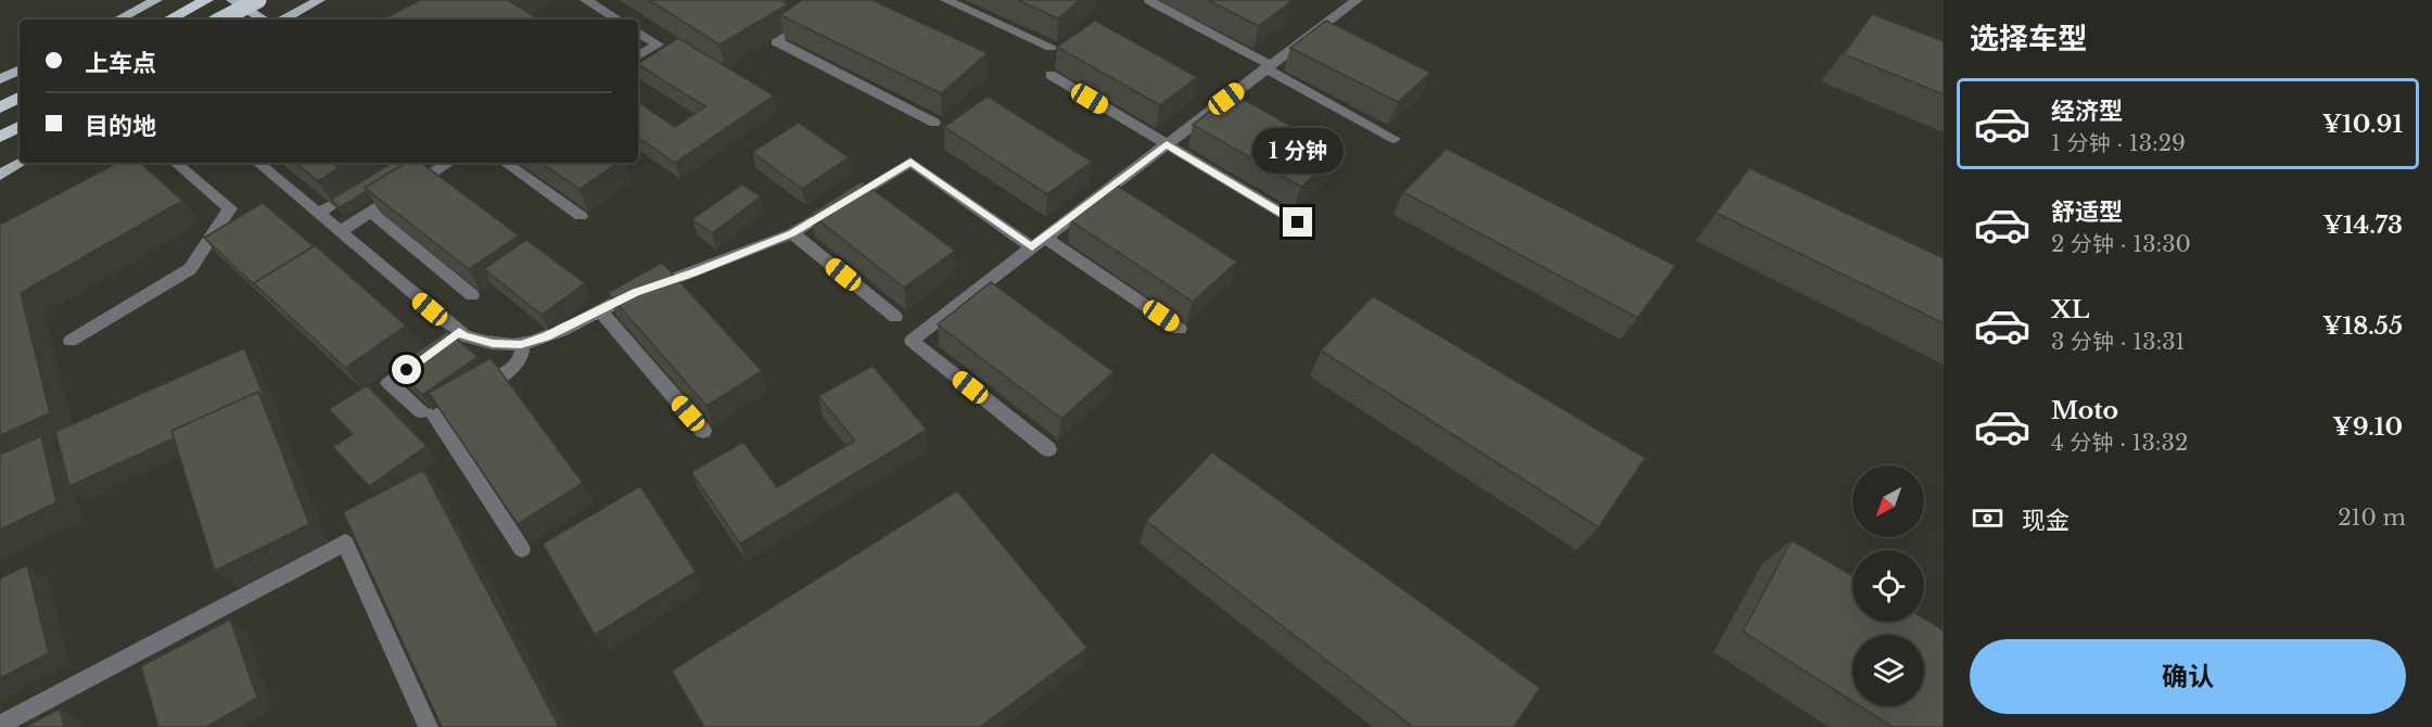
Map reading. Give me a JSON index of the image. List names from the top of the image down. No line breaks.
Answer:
{"north":"bottom left","page":{"heading":"选择车型","banner":["上车点","目的地"],"list":[{"name":"经济型","note":"1 分钟 · 13:29","value":"¥10.91"},{"name":"舒适型","note":"2 分钟 · 13:30","value":"¥14.73"},{"name":"XL","note":"3 分钟 · 13:31","value":"¥18.55"},{"name":"Moto","note":"4 分钟 · 13:32","value":"¥9.10"}],"bubble":"1 分钟","pay":["现金","210 m"],"buttons":"确认"}}
